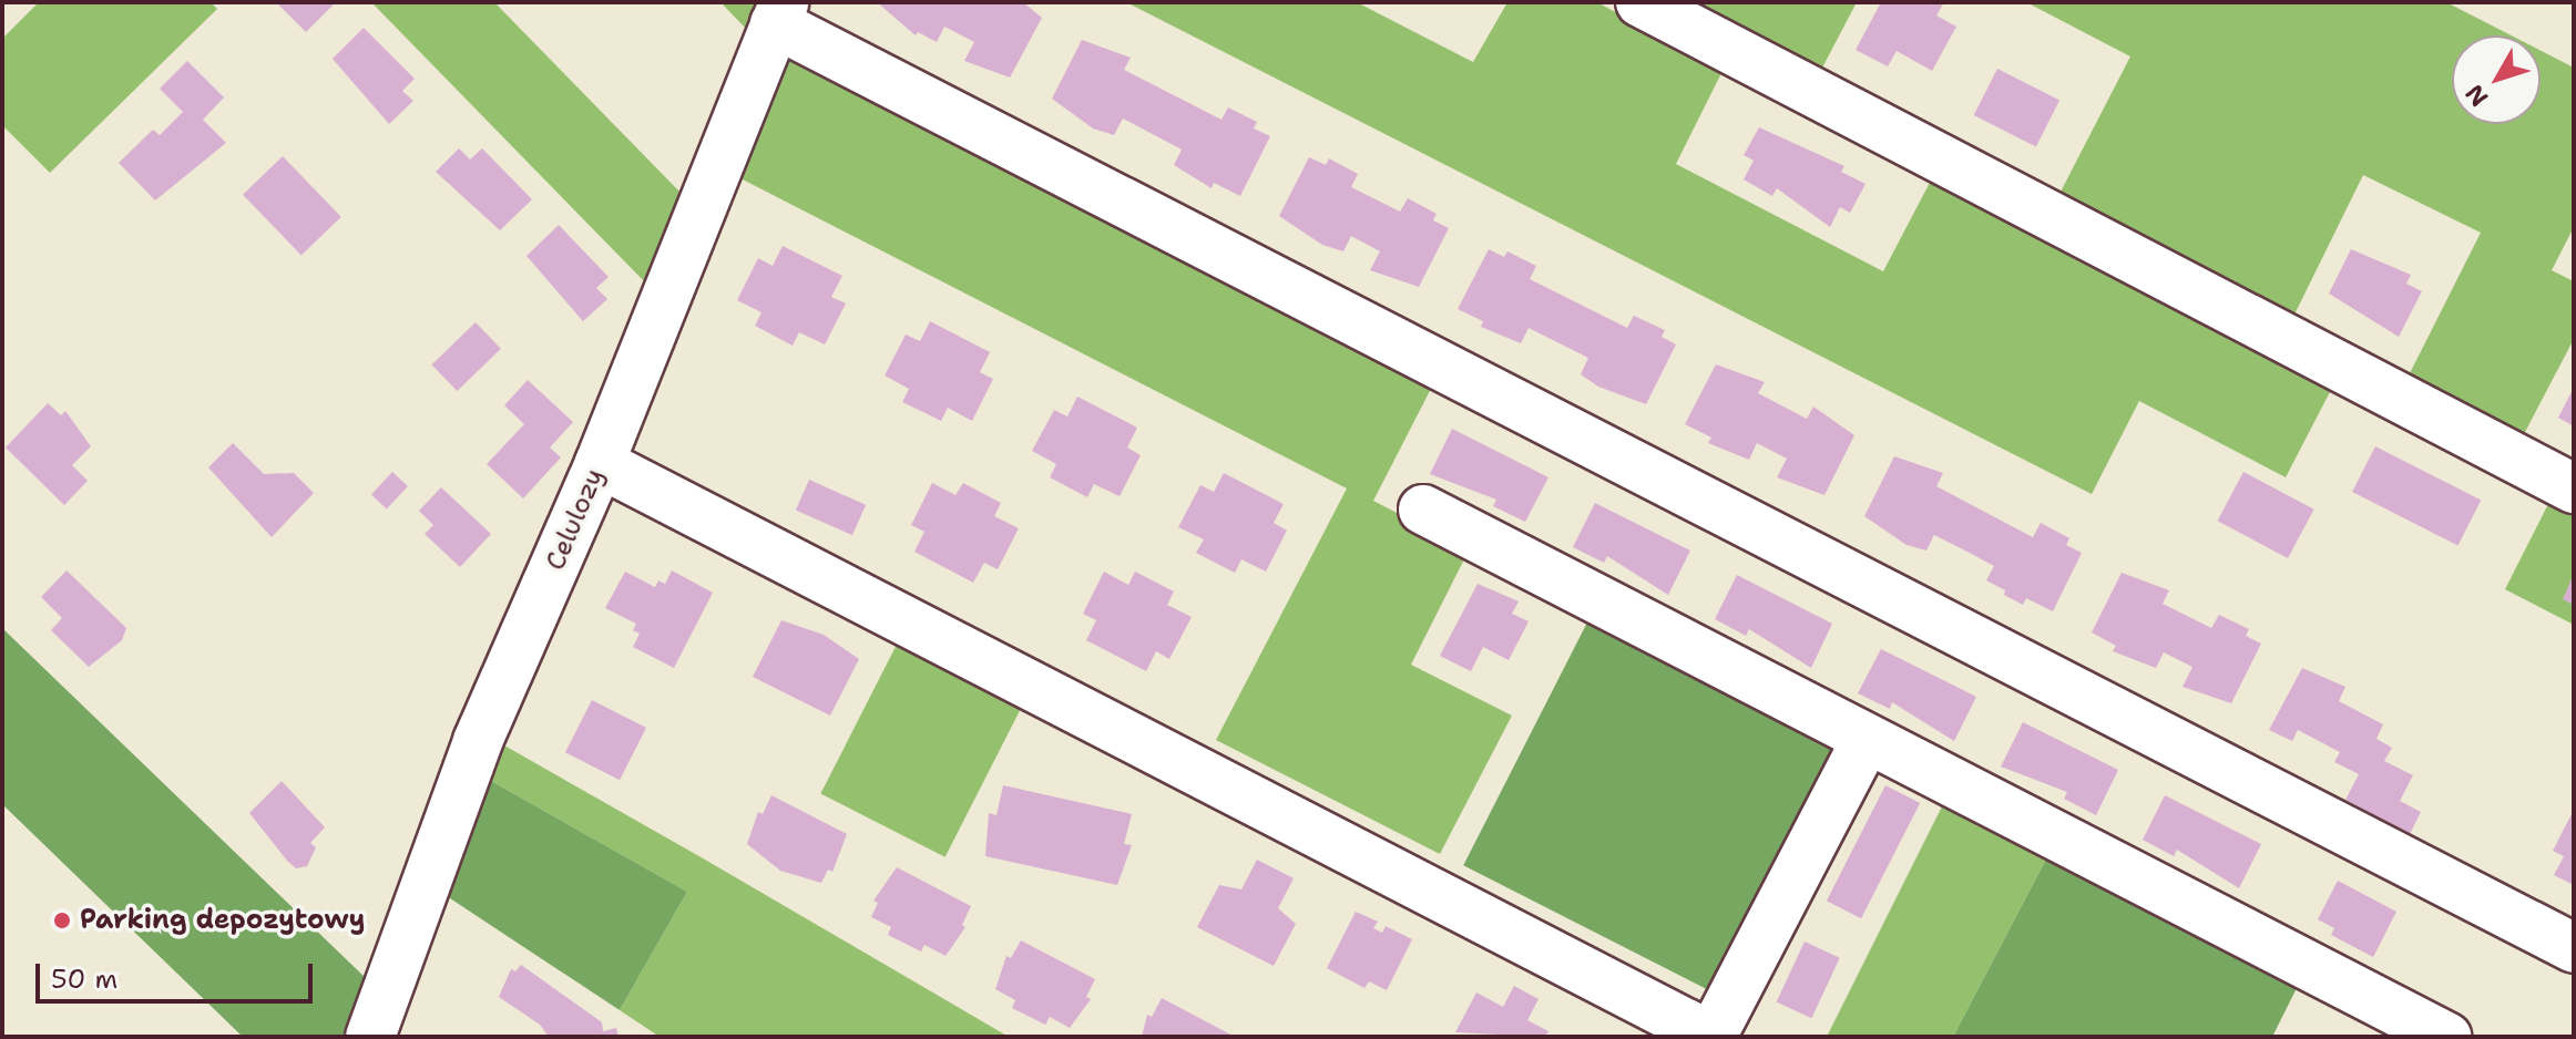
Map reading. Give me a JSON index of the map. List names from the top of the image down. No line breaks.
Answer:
{"streets":{"street":["Celulozy"]},"places":["Parking depozytowy"],"scale_bar":"50 m","north":"bottom left"}
